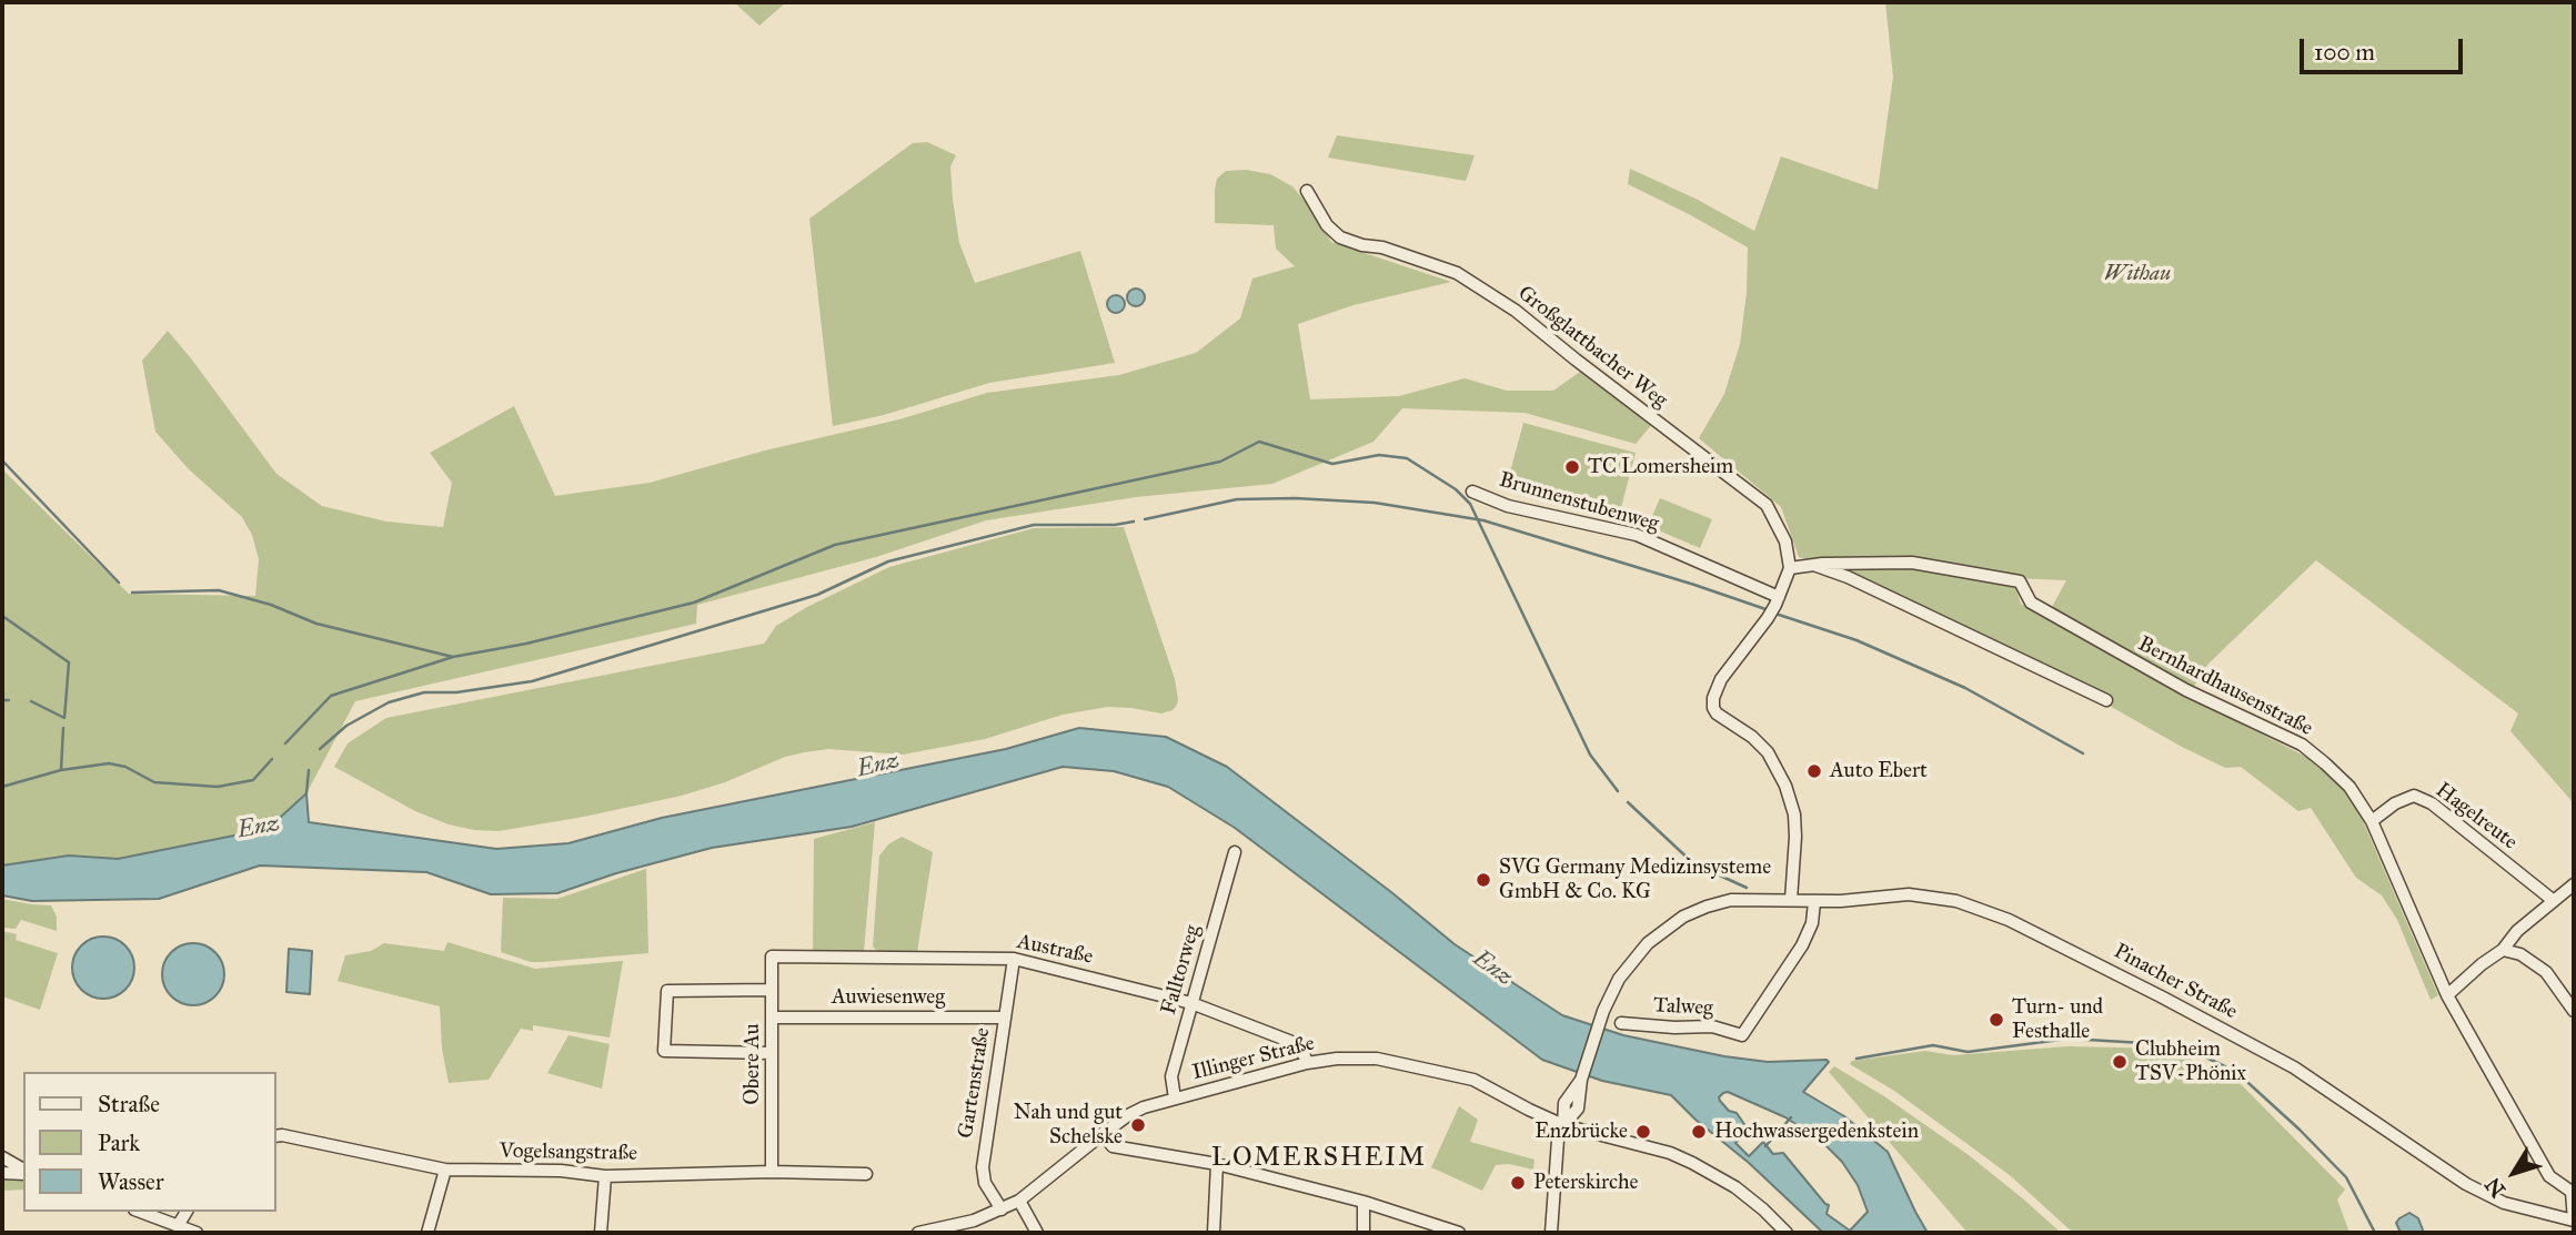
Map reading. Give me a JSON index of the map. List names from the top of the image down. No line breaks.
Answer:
{"streets":{"street":["Großglattbacher Weg","Brunnenstubenweg","Bernhardhausenstraße","Hagelreute","Austraße","Falltorweg","Pinacher Straße","Auwiesenweg","Talweg","Illinger Straße","Obere Au","Gartenstraße","Vogelsangstraße"]},"crossings":[["Großglattbacher Weg","Bernhardhausenstraße"],["Bernhardhausenstraße","Hagelreute"],["Bernhardhausenstraße","Pinacher Straße"],["Austraße","Falltorweg"],["Austraße","Illinger Straße"],["Austraße","Obere Au"],["Austraße","Gartenstraße"],["Falltorweg","Illinger Straße"],["Pinacher Straße","Talweg"],["Pinacher Straße","Illinger Straße"],["Auwiesenweg","Obere Au"],["Auwiesenweg","Gartenstraße"],["Illinger Straße","Gartenstraße"],["Obere Au","Vogelsangstraße"]],"districts":["LOMERSHEIM"],"water":["Enz"],"parks":["Withau"],"places":["TC Lomersheim","Auto Ebert","SVG Germany Medizinsysteme GmbH & Co. KG","Turn- und Festhalle","Clubheim TSV-Phönix","Nah und gut Schelske","Enzbrücke","Hochwassergedenkstein","Peterskirche"],"legend":["Straße","Park","Wasser"],"scale_bar":"100 m","north":"bottom left"}
